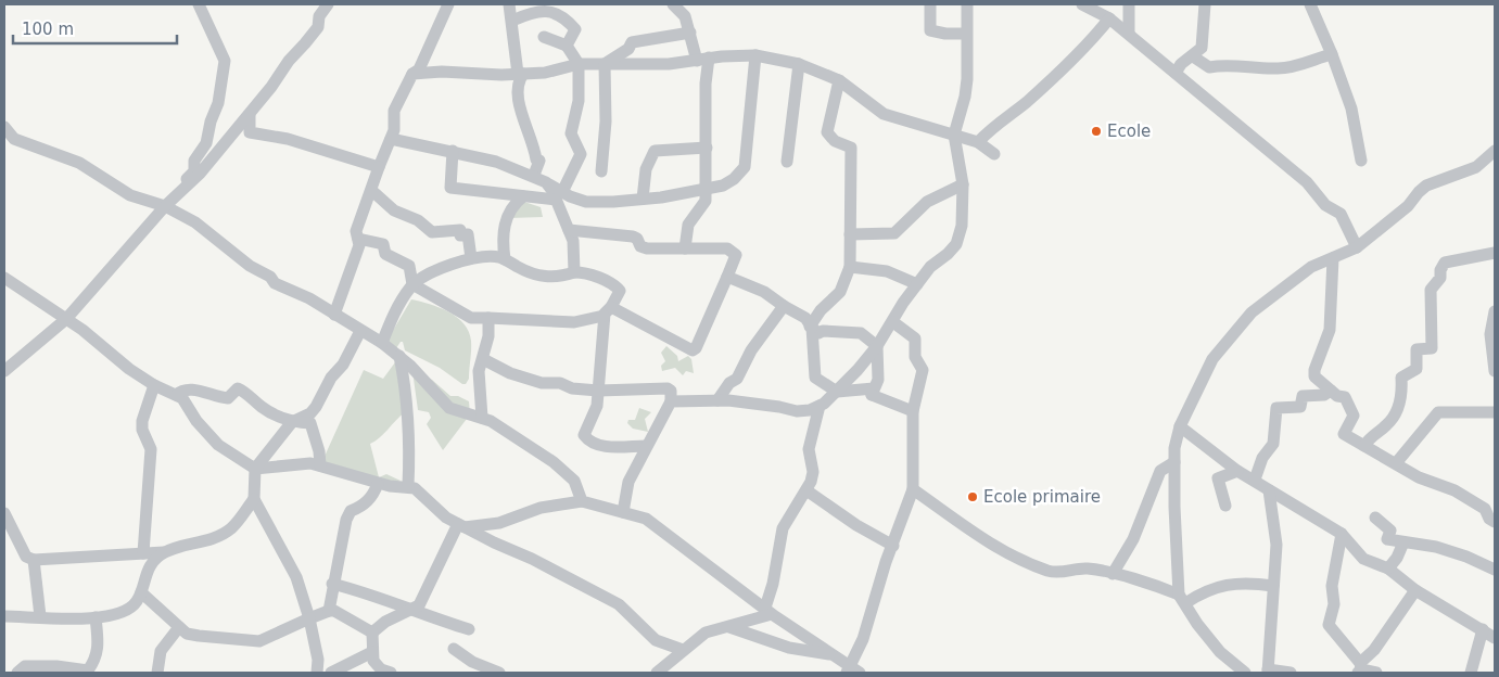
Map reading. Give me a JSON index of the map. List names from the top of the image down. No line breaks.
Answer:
{"places":["Ecole","Ecole primaire"],"scale_bar":"100 m"}
